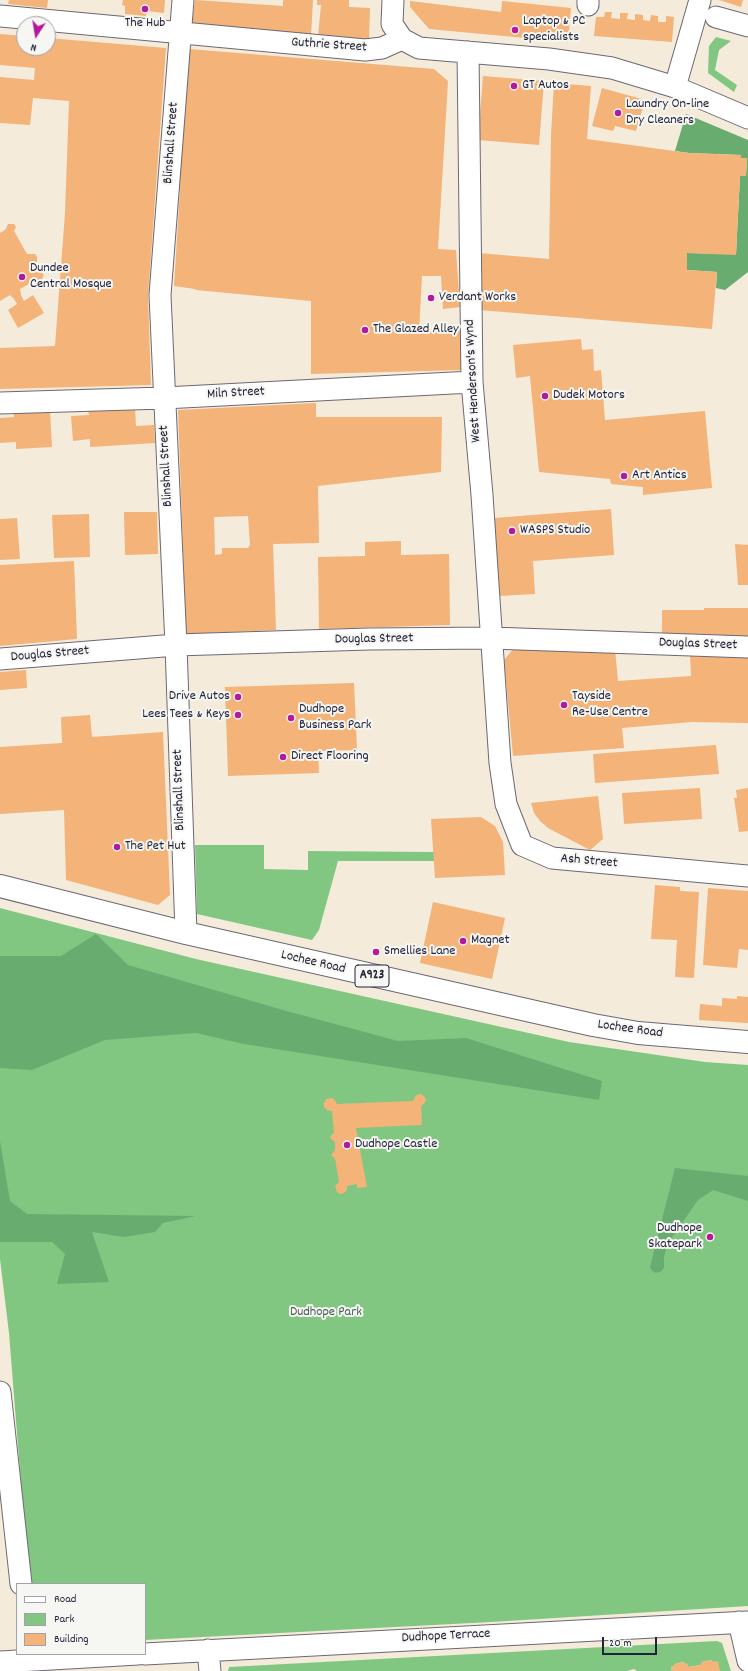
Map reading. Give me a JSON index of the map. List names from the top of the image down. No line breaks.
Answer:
{"streets":{"main road":["Lochee Road","A923"],"street":["Guthrie Street","Blinshall Street","West Henderson's Wynd","Miln Street","Douglas Street","Ash Street","Dudhope Terrace"]},"crossings":[["Guthrie Street","Blinshall Street"],["Blinshall Street","Miln Street"],["Blinshall Street","Douglas Street"],["Blinshall Street","Lochee Road"],["West Henderson's Wynd","Miln Street"],["West Henderson's Wynd","Douglas Street"],["West Henderson's Wynd","Ash Street"],["Douglas Street","Ash Street"]],"parks":["Dudhope Park"],"places":["The Hub","Laptop & PC specialists","GT Autos","Laundry On-line Dry Cleaners","Dundee Central Mosque","Verdant Works","The Glazed Alley","Dudek Motors","Art Antics","WASPS Studio","Drive Autos","Tayside Re-Use Centre","Lees Tees & Keys","Dudhope Business Park","Direct Flooring","The Pet Hut","Magnet","Smellies Lane","Dudhope Castle","Dudhope Skatepark"],"legend":["Road","Park","Building"],"scale_bar":"20 m","north":"bottom"}
